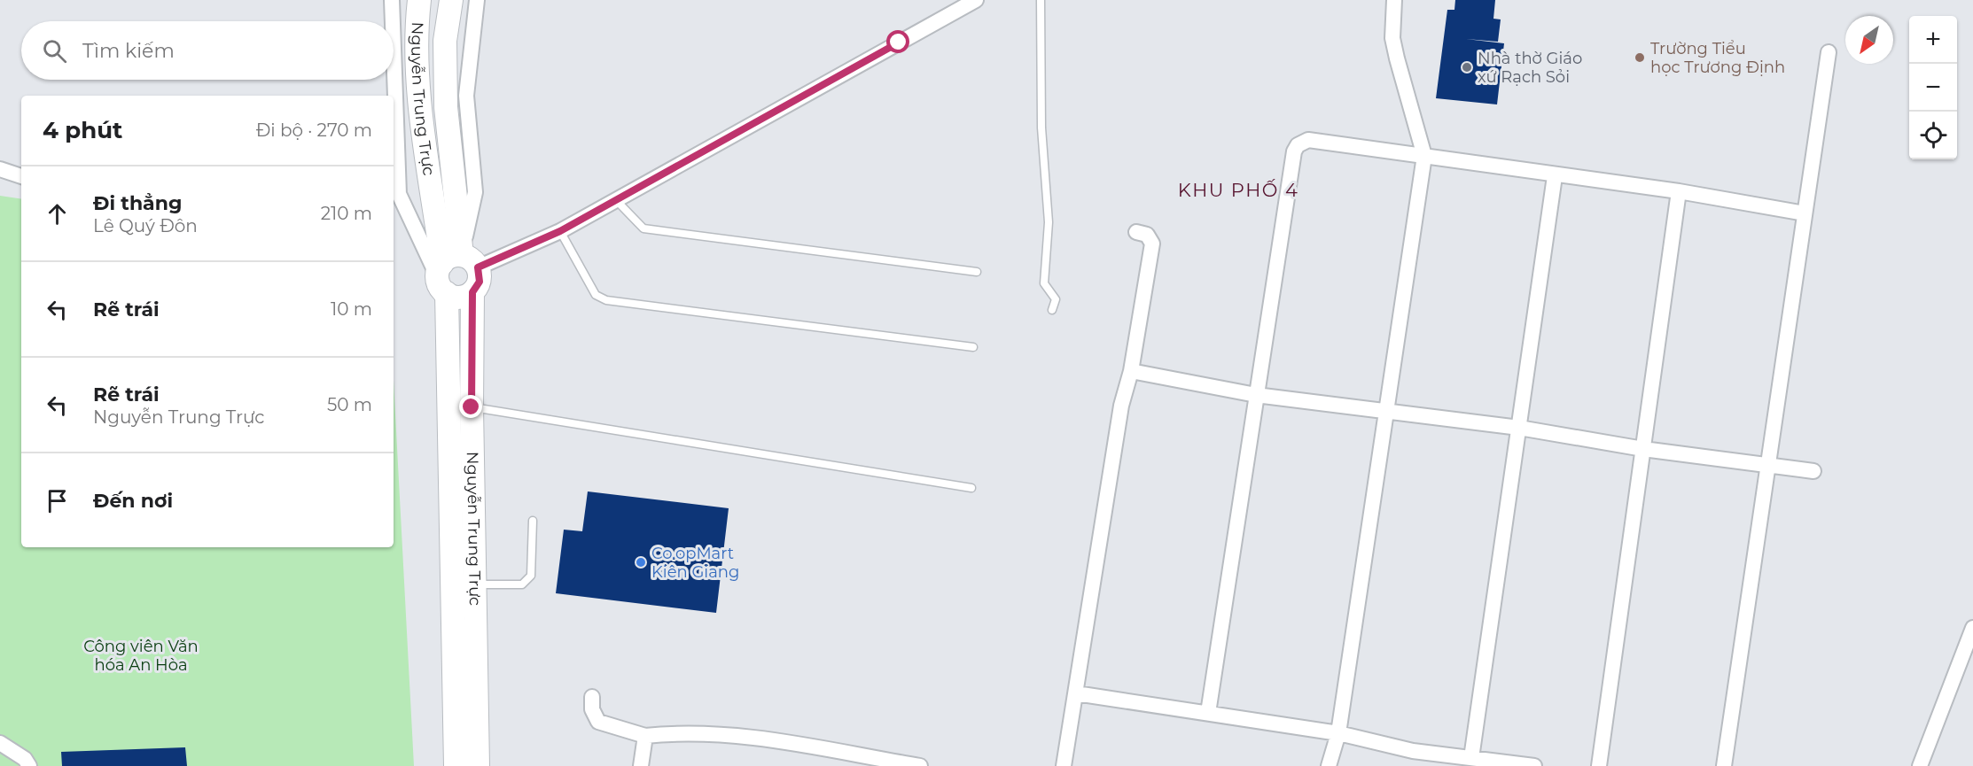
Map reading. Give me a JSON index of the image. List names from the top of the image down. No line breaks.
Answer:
{"streets":{"main road":["Nguyễn Trung Trực"]},"districts":["KHU PHỐ 4"],"parks":["Công viên Văn hóa An Hòa"],"places":["Trường Tiểu học Trương Định","Nhà thờ Giáo xứ Rạch Sỏi","Co.opMart Kiên Giang"],"north":"bottom left","page":{"map_buttons":["+","−"],"search":"Tìm kiếm","heading":["4 phút","Đi bộ · 270 m"],"list":[["Đi thẳng","Lê Quý Đôn","210 m"],["Rẽ trái","10 m"],["Rẽ trái","Nguyễn Trung Trực","50 m"],"Đến nơi"]}}
